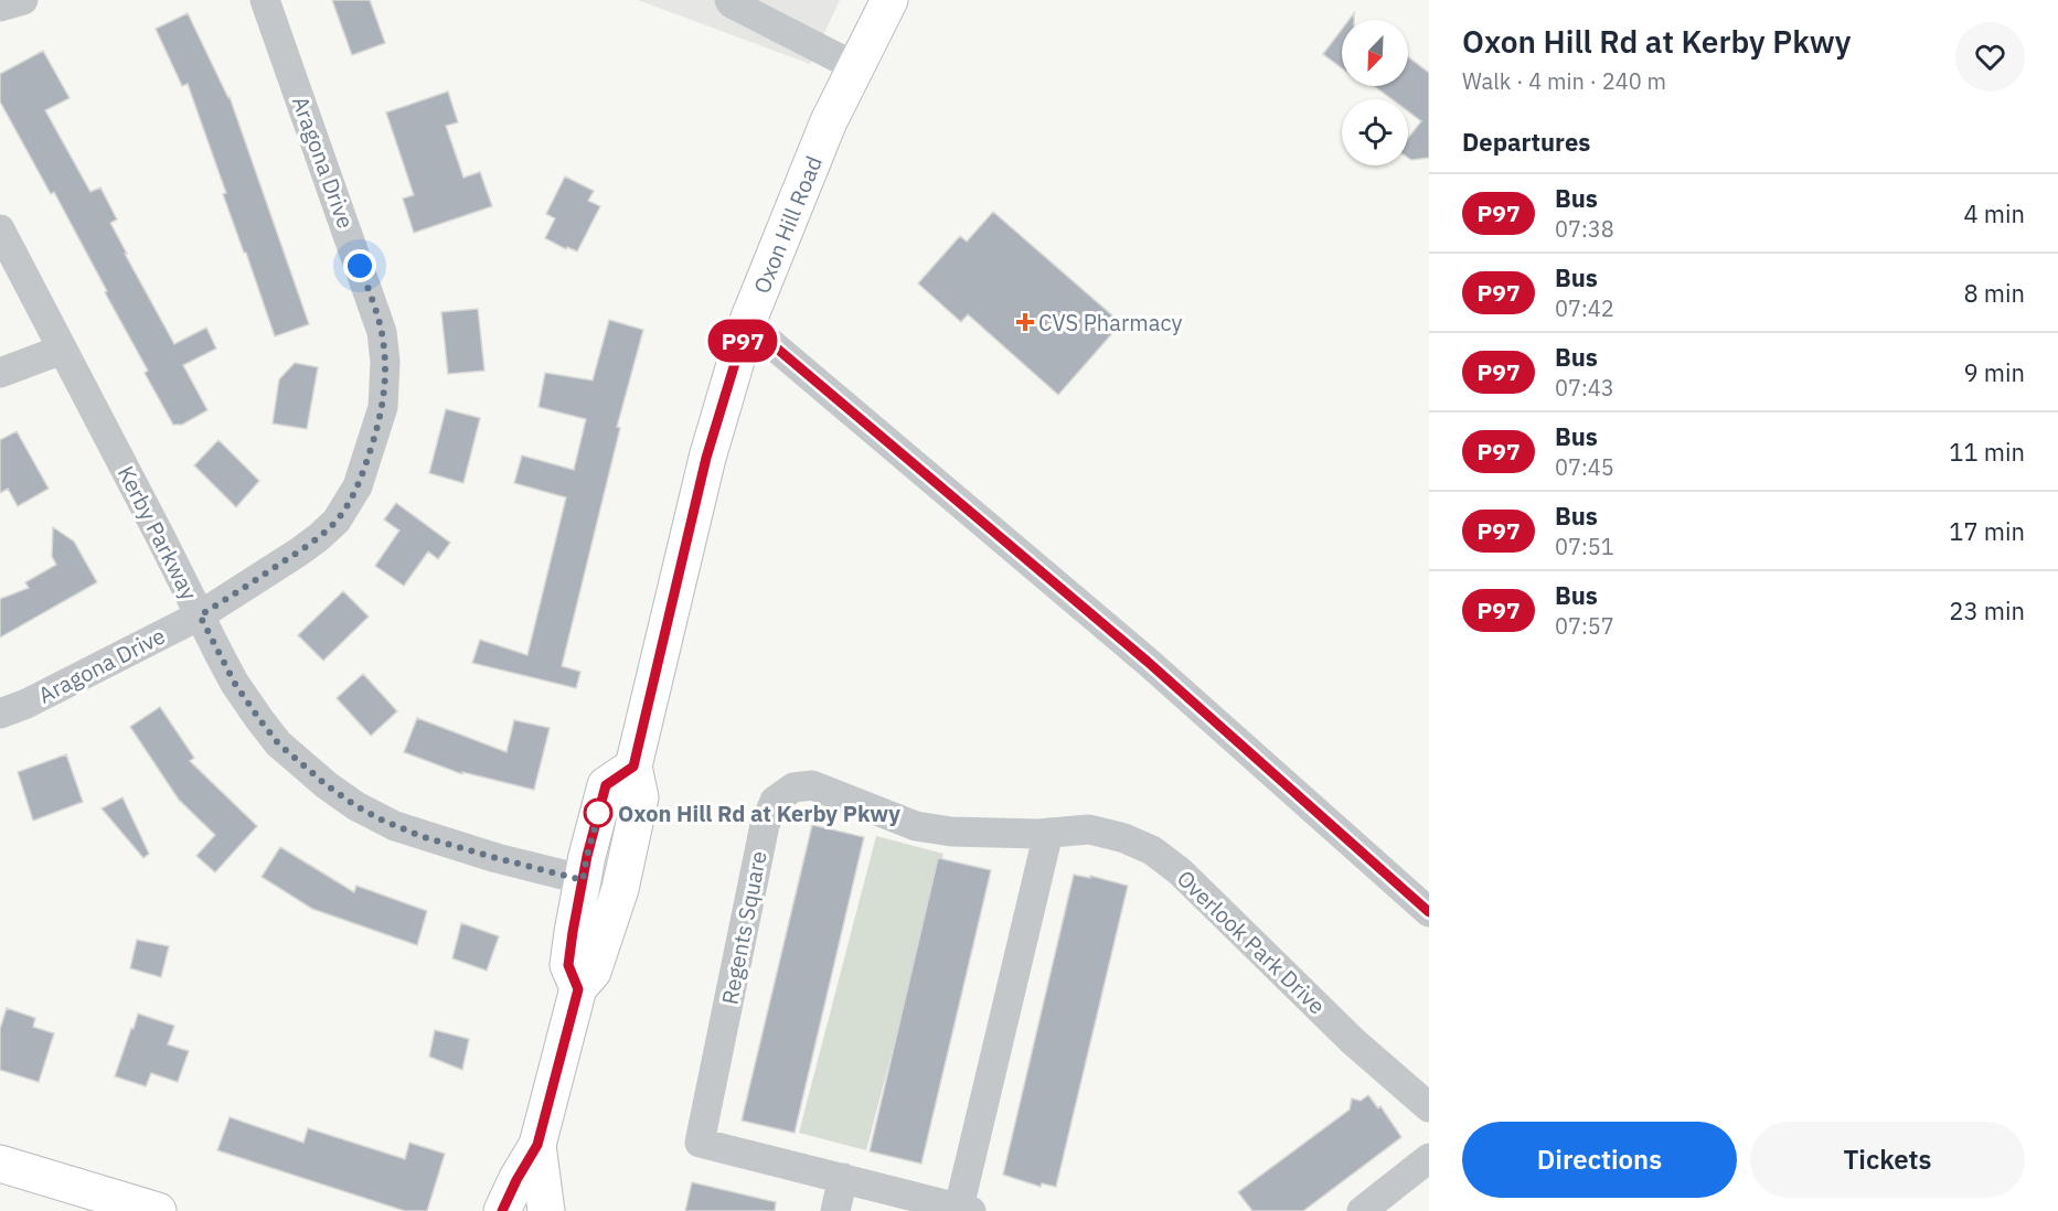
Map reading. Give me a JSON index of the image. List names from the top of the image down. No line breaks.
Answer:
{"streets":{"main road":["Oxon Hill Road"],"street":["Aragona Drive","Kerby Parkway","Regents Square","Overlook Park Drive"]},"crossings":[["Aragona Drive","Kerby Parkway"],["Oxon Hill Road","Kerby Parkway"],["Regents Square","Overlook Park Drive"]],"places":{"health":["CVS Pharmacy"],"other":["Oxon Hill Rd at Kerby Pkwy"]},"lines":["bus line P97"],"north":"bottom left","page":{"on_map":"P97","heading":[["Oxon Hill Rd at Kerby Pkwy","Walk · 4 min · 240 m"],"Departures"],"list":[{"mark":"P97","name":"Bus","note":"07:38","value":"4 min"},{"mark":"P97","name":"Bus","note":"07:42","value":"8 min"},{"mark":"P97","name":"Bus","note":"07:43","value":"9 min"},{"mark":"P97","name":"Bus","note":"07:45","value":"11 min"},{"mark":"P97","name":"Bus","note":"07:51","value":"17 min"},{"mark":"P97","name":"Bus","note":"07:57","value":"23 min"}],"buttons":["Directions","Tickets"]}}
